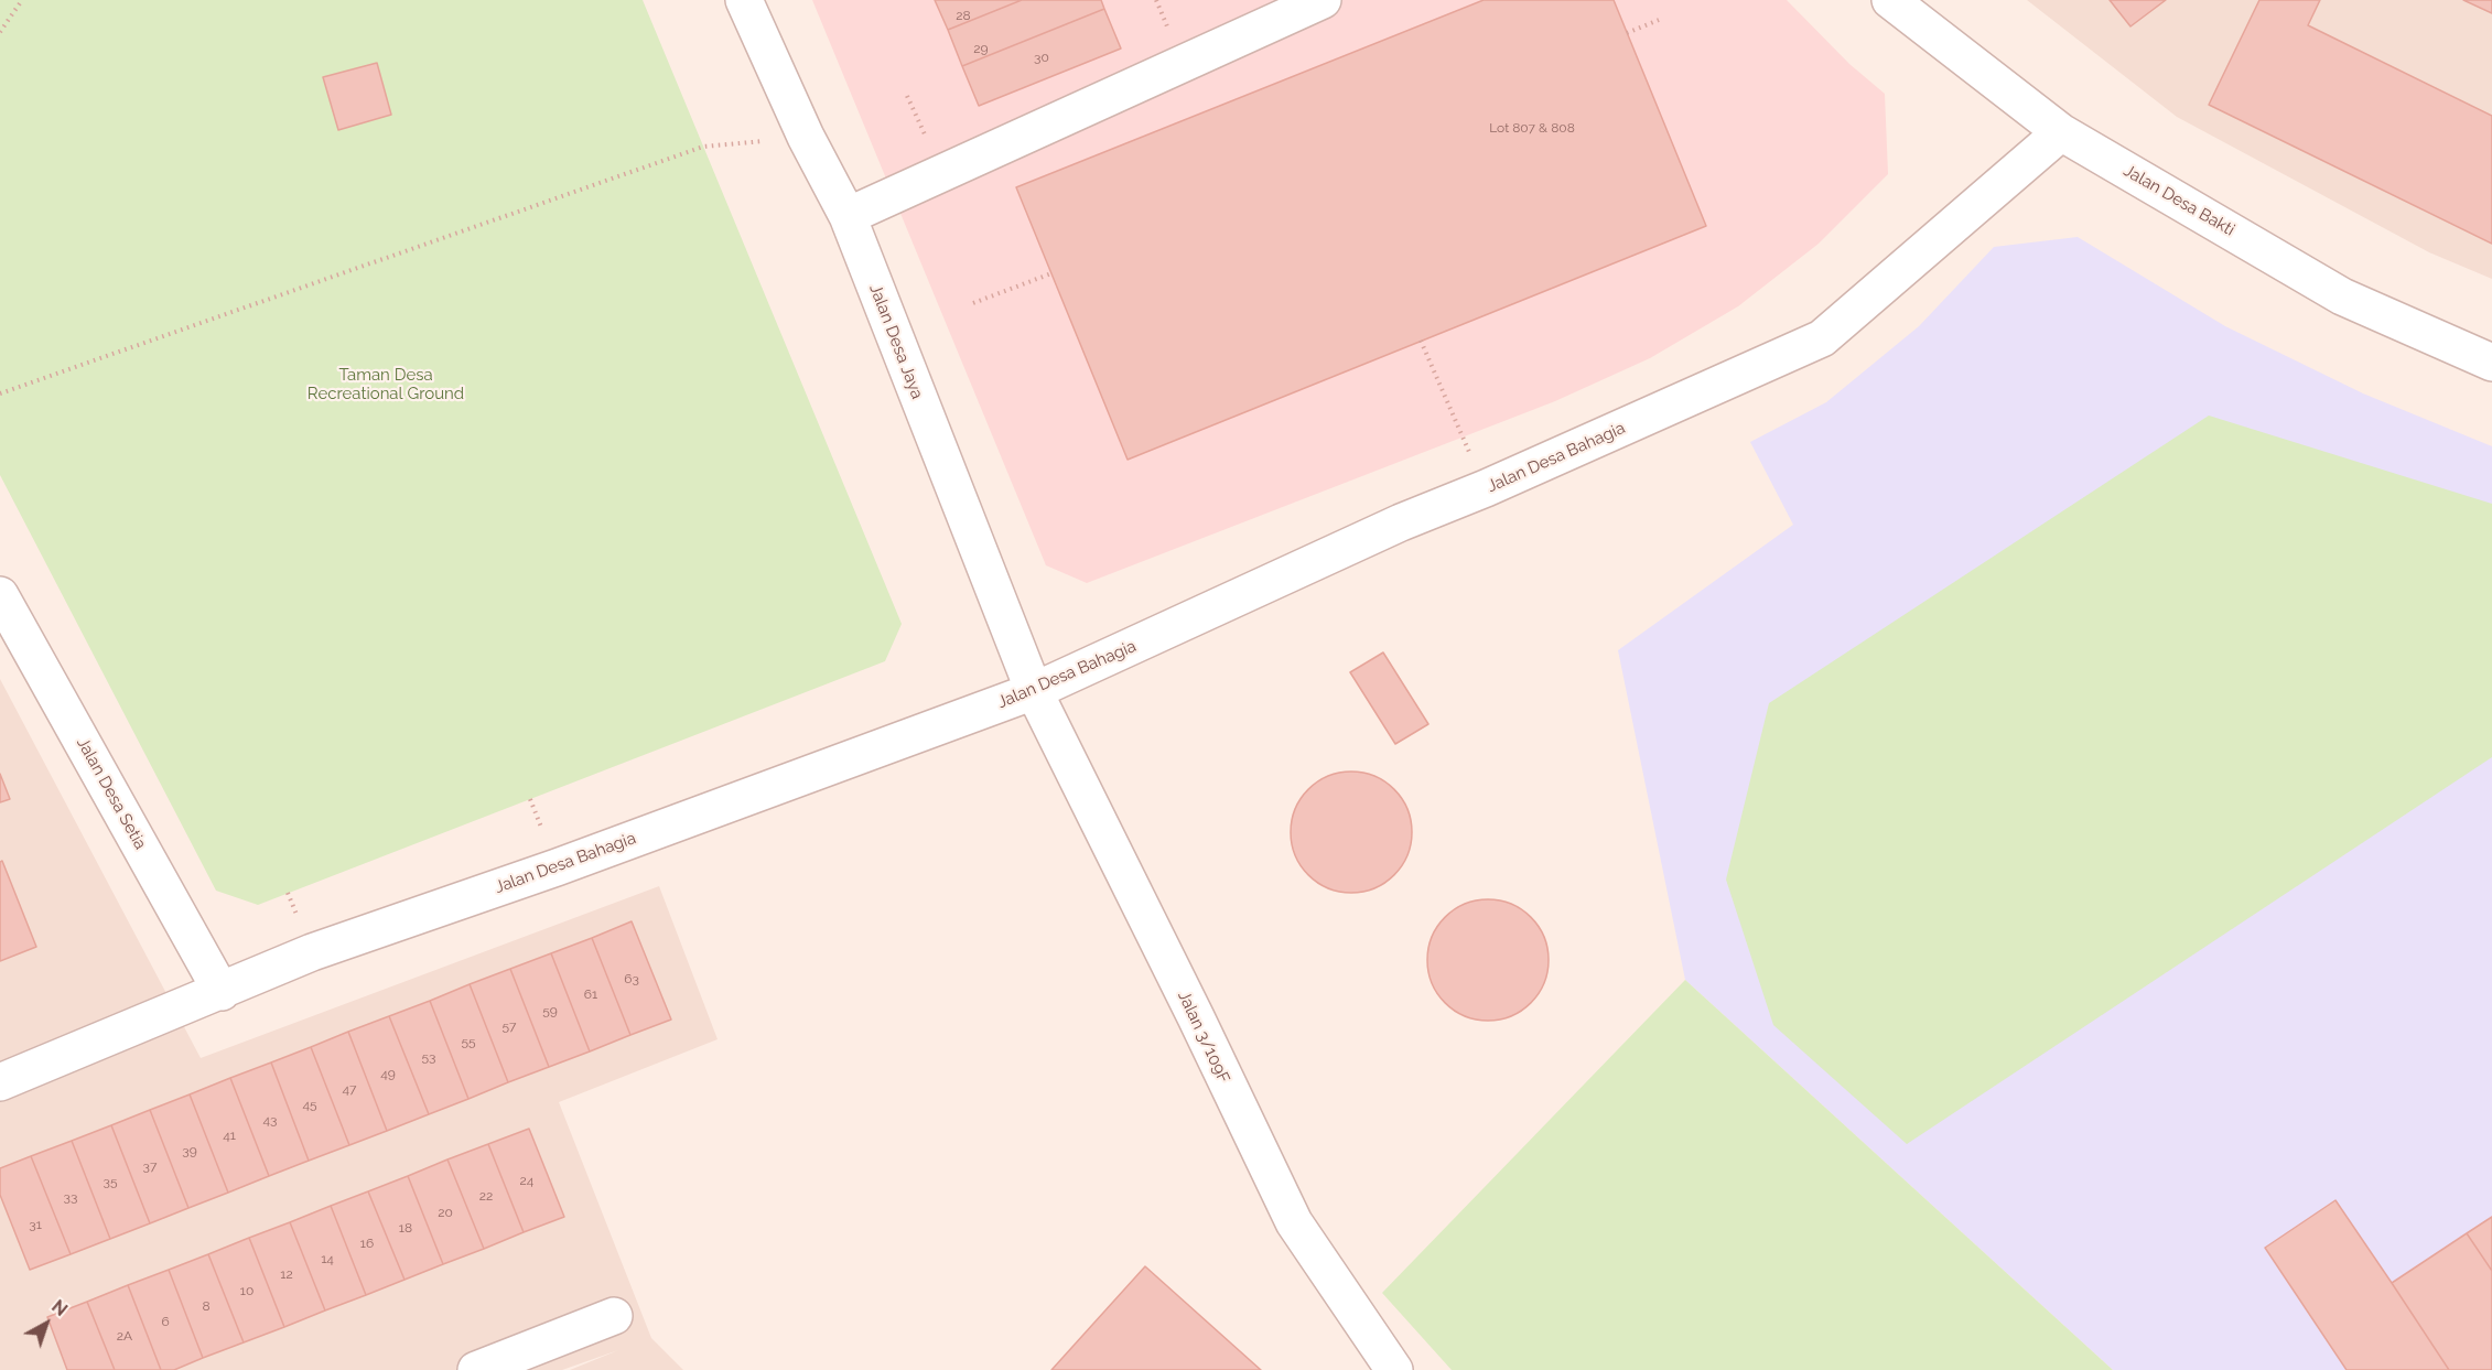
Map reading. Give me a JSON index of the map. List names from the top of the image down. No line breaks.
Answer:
{"streets":{"street":["Jalan Desa Bakti","Jalan Desa Jaya","Jalan Desa Bahagia","Jalan Desa Setia","Jalan 3/109F"]},"crossings":[["Jalan Desa Bakti","Jalan Desa Bahagia"],["Jalan Desa Jaya","Jalan Desa Bahagia"],["Jalan Desa Jaya","Jalan 3/109F"],["Jalan Desa Bahagia","Jalan Desa Setia"],["Jalan Desa Bahagia","Jalan 3/109F"]],"parks":["Taman Desa Recreational Ground"],"house_numbers":["28","29","30","Lot 807 & 808","63","61","59","57","55","53","49","47","45","43","41","39","37","24","35","22","33","20","31","18","16","14","12","10","8","6","2A"],"north":"top right"}
